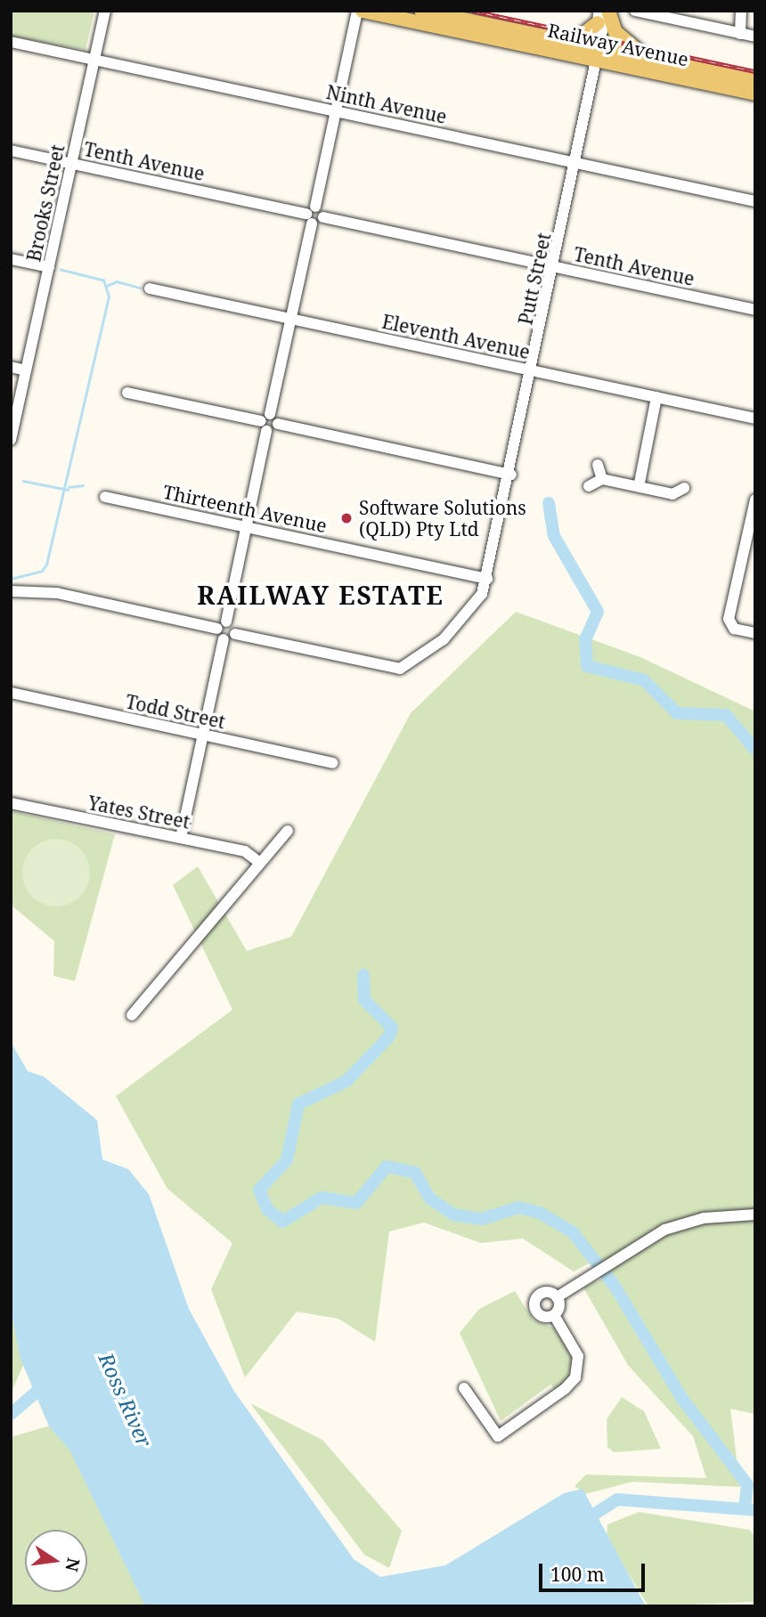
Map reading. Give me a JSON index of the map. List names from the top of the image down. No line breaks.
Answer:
{"streets":{"main road":["Railway Avenue"],"street":["Ninth Avenue","Tenth Avenue","Brooks Street","Putt Street","Eleventh Avenue","Thirteenth Avenue","Todd Street","Yates Street"]},"crossings":[["Railway Avenue","Putt Street"],["Ninth Avenue","Brooks Street"],["Ninth Avenue","Putt Street"],["Tenth Avenue","Brooks Street"],["Tenth Avenue","Putt Street"],["Putt Street","Eleventh Avenue"],["Putt Street","Thirteenth Avenue"]],"districts":["RAILWAY ESTATE"],"water":["Ross River"],"places":["Software Solutions (QLD) Pty Ltd"],"scale_bar":"100 m","north":"right"}
